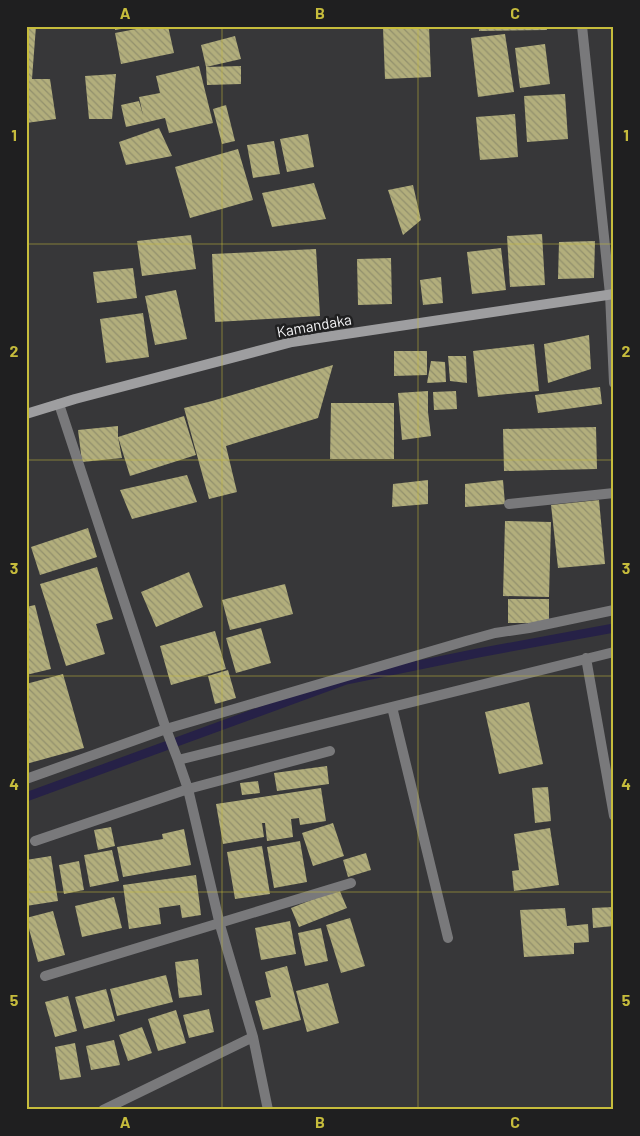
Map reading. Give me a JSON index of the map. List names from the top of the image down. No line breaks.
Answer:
{"streets":{"street":["Kamandaka"]},"grid":{"columns":["A","B","C"],"rows":["1","2","3","4","5"]}}
